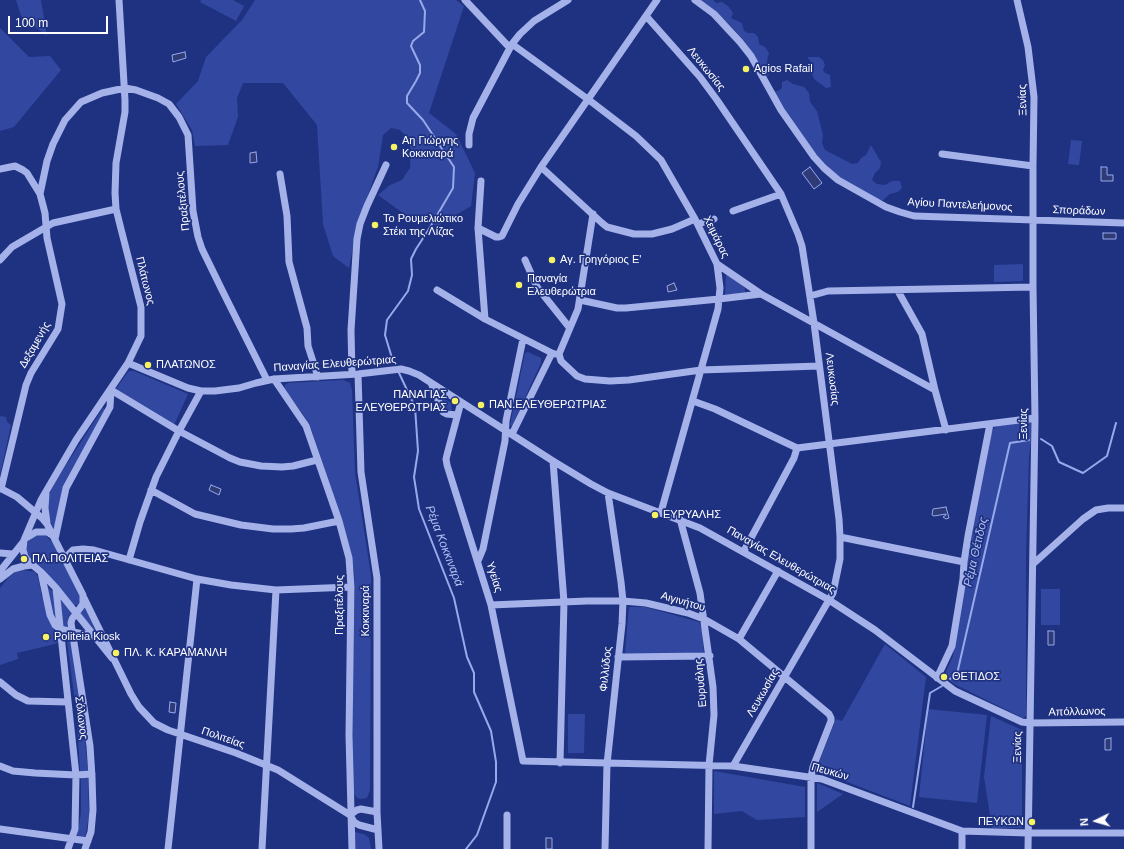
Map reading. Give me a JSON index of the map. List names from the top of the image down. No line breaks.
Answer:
{"streets":{"street":["Λευκωσίας","Ξενίας","Πραξιτέλους","Αγίου Παντελεήμονος","Σποράδων","Χειμάρας","Πλάτωνος","Δεξαμενής","Παναγίας Ελευθερώτριας","Υγείας","Αιγινήτου","Κοκκιναρά","Φιλλύδος","Ευρυάλης","Απόλλωνος","Σόλωνος","Πολιτείας","Πευκών"]},"crossings":[["Λευκωσίας","Παναγίας Ελευθερώτριας"],["Λευκωσίας","Αιγινήτου"],["Λευκωσίας","Πευκών"],["Ξενίας","Αγίου Παντελεήμονος"],["Ξενίας","Σποράδων"],["Ξενίας","Παναγίας Ελευθερώτριας"],["Ξενίας","Απόλλωνος"],["Ξενίας","Πευκών"],["Πραξιτέλους","Πλάτωνος"],["Πραξιτέλους","Παναγίας Ελευθερώτριας"],["Πραξιτέλους","Πολιτείας"],["Αγίου Παντελεήμονος","Σποράδων"],["Χειμάρας","Παναγίας Ελευθερώτριας"],["Πλάτωνος","Παναγίας Ελευθερώτριας"],["Παναγίας Ελευθερώτριας","Υγείας"],["Παναγίας Ελευθερώτριας","Κοκκιναρά"],["Παναγίας Ελευθερώτριας","Φιλλύδος"],["Παναγίας Ελευθερώτριας","Ευρυάλης"],["Παναγίας Ελευθερώτριας","Απόλλωνος"],["Υγείας","Αιγινήτου"],["Υγείας","Πευκών"],["Αιγινήτου","Φιλλύδος"],["Αιγινήτου","Ευρυάλης"],["Αιγινήτου","Πευκών"],["Κοκκιναρά","Πολιτείας"],["Φιλλύδος","Πευκών"],["Ευρυάλης","Πευκών"],["Σόλωνος","Πολιτείας"]],"water":["Ρέμα Κοκκιναρά","Ρέμα Θέτιδος"],"places":["Agios Rafail","Αη Γιώργης Κοκκιναρά","Το Ρουμελιώτικο Στέκι της Λίζας","Αγ. Γρηγόριος Ε'","Παναγία Ελευθερώτρια","ΠΛΑΤΩΝΟΣ","ΠΑΝΑΓΙΑΣ ΕΛΕΥΘΕΡΩΤΡΙΑΣ","ΠΑΝ.ΕΛΕΥΘΕΡΩΤΡΙΑΣ","ΕΥΡΥΑΛΗΣ","ΠΛ.ΠΟΛΙΤΕΙΑΣ","Politeia Kiosk","ΠΛ. Κ. ΚΑΡΑΜΑΝΛΗ","ΘΕΤΙΔΟΣ","ΠΕΥΚΩΝ"],"scale_bar":"100 m","north":"left"}
